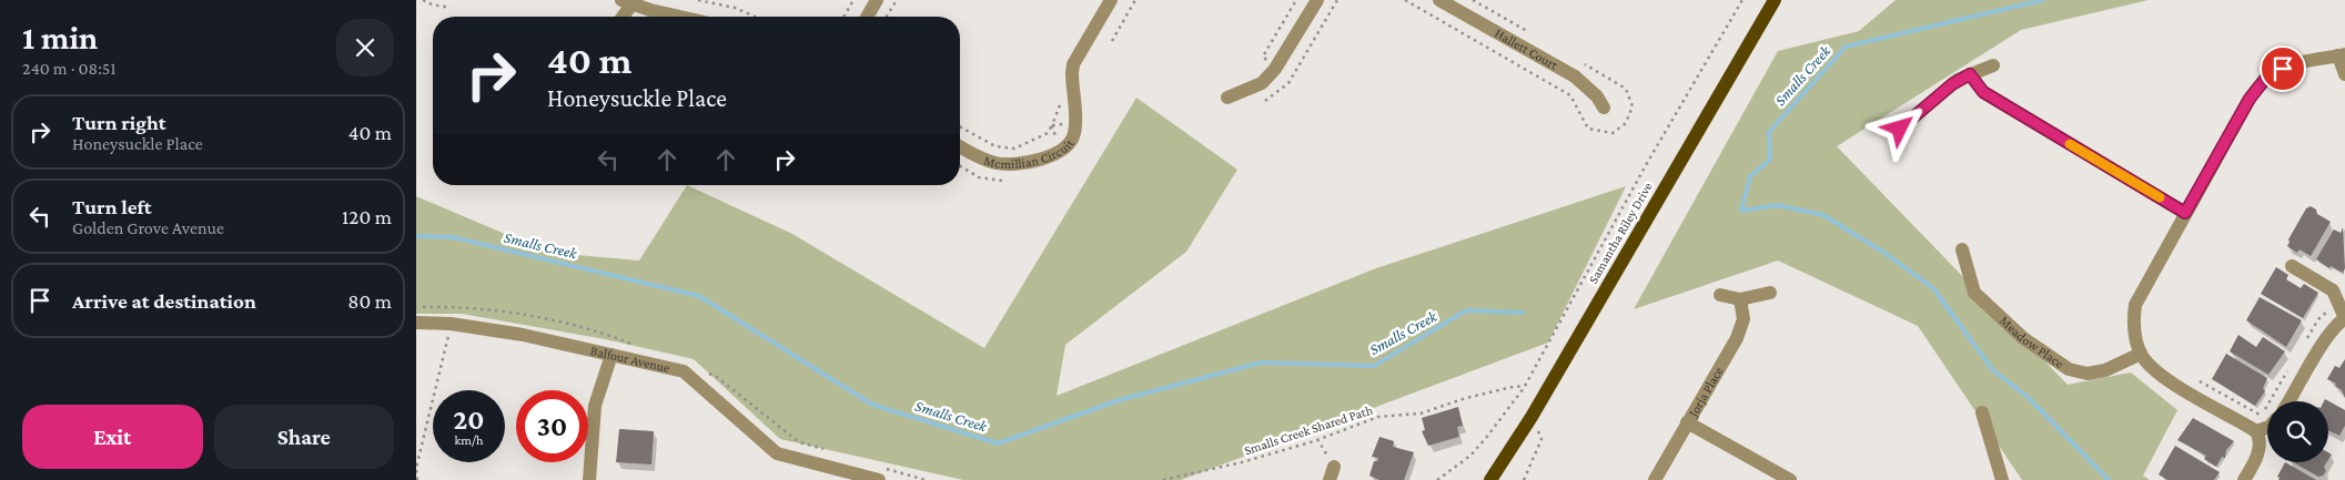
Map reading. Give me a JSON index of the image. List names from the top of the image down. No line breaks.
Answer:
{"streets":{"main road":["Samantha Riley Drive"],"street":["Hallett Court","Mcmillian Circuit","Meadow Place","Balfour Avenue","Jorja Place"],"path":["Smalls Creek Shared Path"]},"water":["Smalls Creek"],"page":{"heading":["1 min","240 m · 08:51"],"turn":["40 m","Honeysuckle Place"],"list":[{"name":"Turn right","note":"Honeysuckle Place","value":"40 m"},{"name":"Turn left","note":"Golden Grove Avenue","value":"120 m"},{"name":"Arrive at destination","value":"80 m"}],"speed":"20 km/h","limit":"30","buttons":["Exit","Share"]}}
